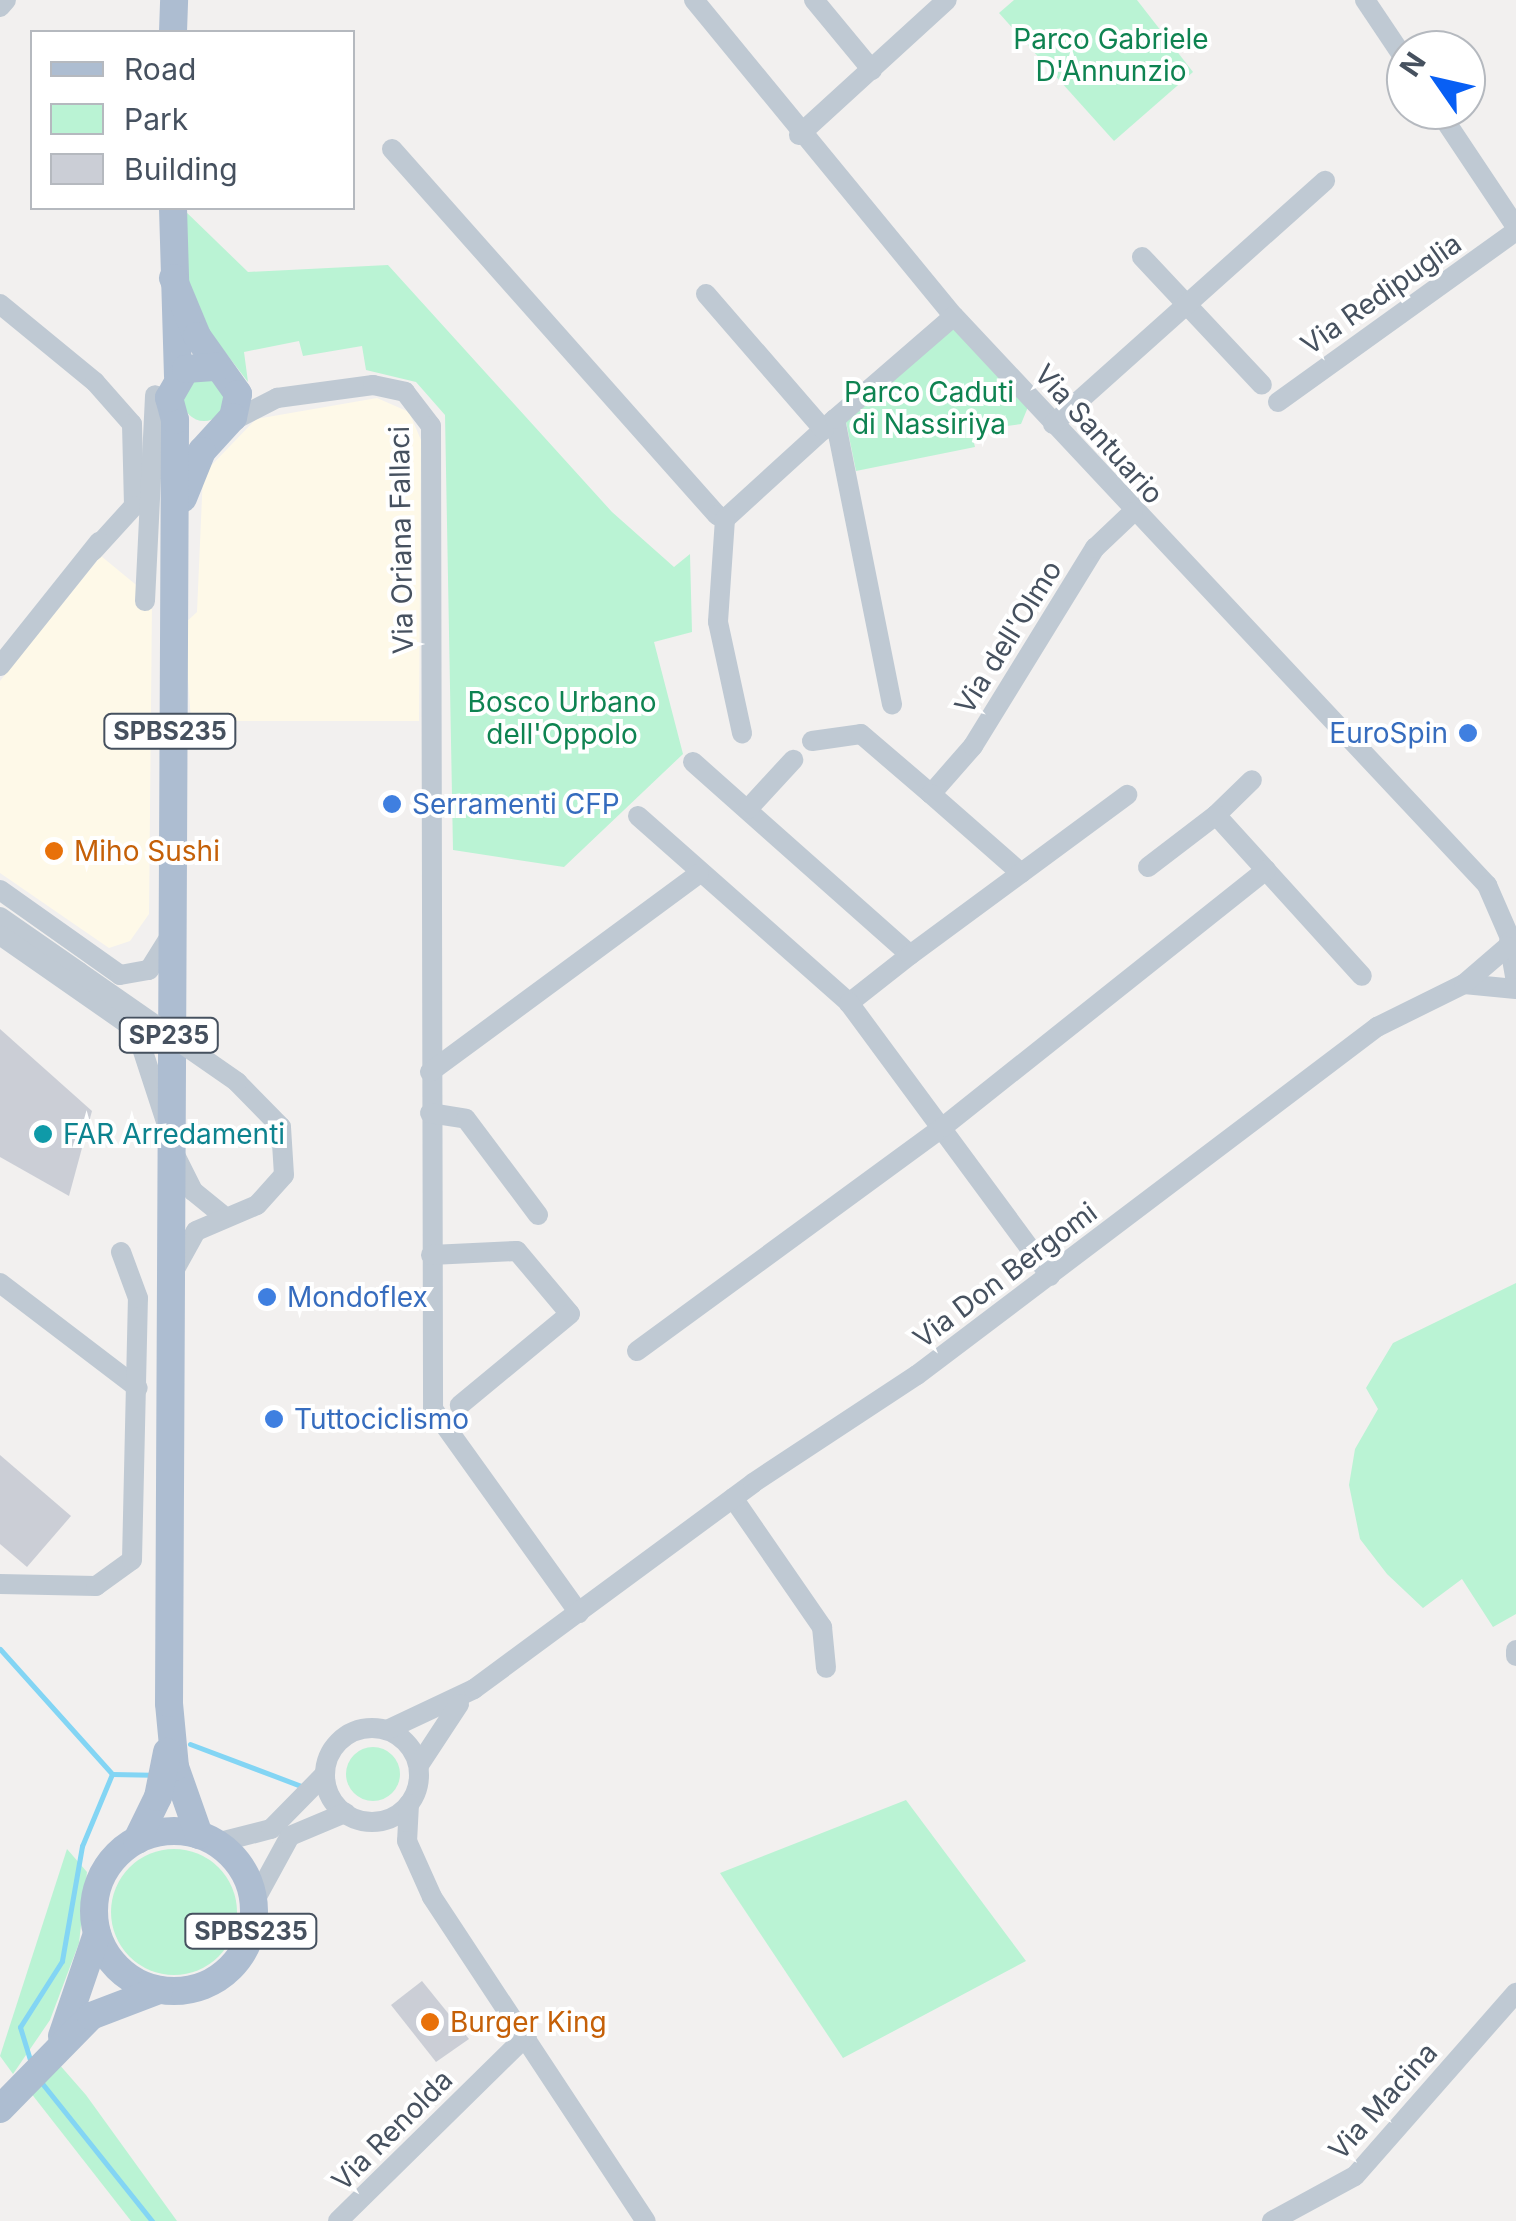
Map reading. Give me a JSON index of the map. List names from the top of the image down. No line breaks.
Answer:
{"streets":{"main road":["SPBS235","SP235"],"street":["Via Redipuglia","Via Santuario","Via Oriana Fallaci","Via dell'Olmo","Via Don Bergomi","Via Macina","Via Renolda"]},"crossings":[["Via Santuario","Via dell'Olmo"],["Via Santuario","Via Don Bergomi"],["Via Oriana Fallaci","SPBS235"],["SPBS235","SP235"]],"parks":["Parco Gabriele D'Annunzio","Parco Caduti di Nassiriya","Bosco Urbano dell'Oppolo"],"places":["EuroSpin","Serramenti CFP","Miho Sushi","FAR Arredamenti","Mondoflex","Tuttociclismo","Burger King"],"legend":["Road","Park","Building"],"north":"top left"}
